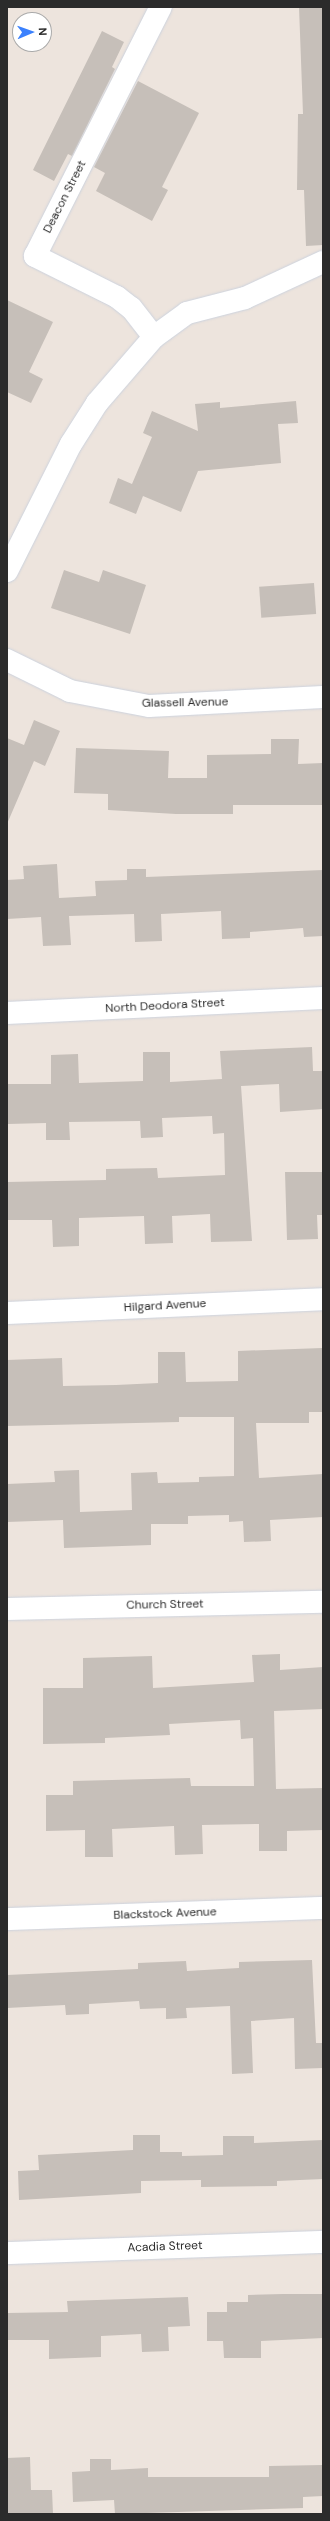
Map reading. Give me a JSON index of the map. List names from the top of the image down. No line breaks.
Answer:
{"streets":{"street":["Deacon Street","Glassell Avenue","North Deodora Street","Hilgard Avenue","Church Street","Blackstock Avenue","Acadia Street"]},"north":"right"}
